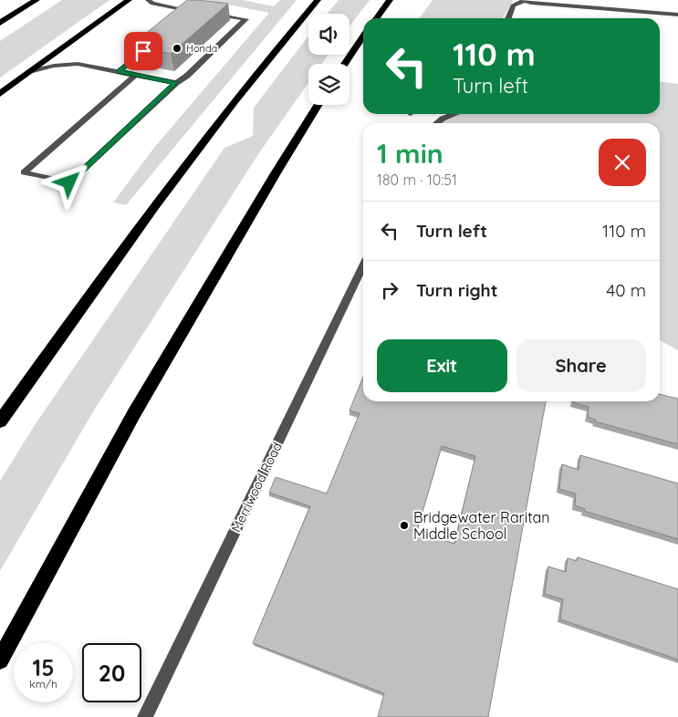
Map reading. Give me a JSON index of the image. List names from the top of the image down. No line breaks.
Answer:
{"streets":{"street":["Merriwood Road"]},"places":["Honda","Bridgewater Raritan Middle School"],"page":{"turn":["110 m","Turn left"],"heading":["1 min","180 m · 10:51"],"list":[{"name":"Turn left","value":"110 m"},{"name":"Turn right","value":"40 m"}],"buttons":["Exit","Share"],"speed":"15 km/h","limit":"20"}}
